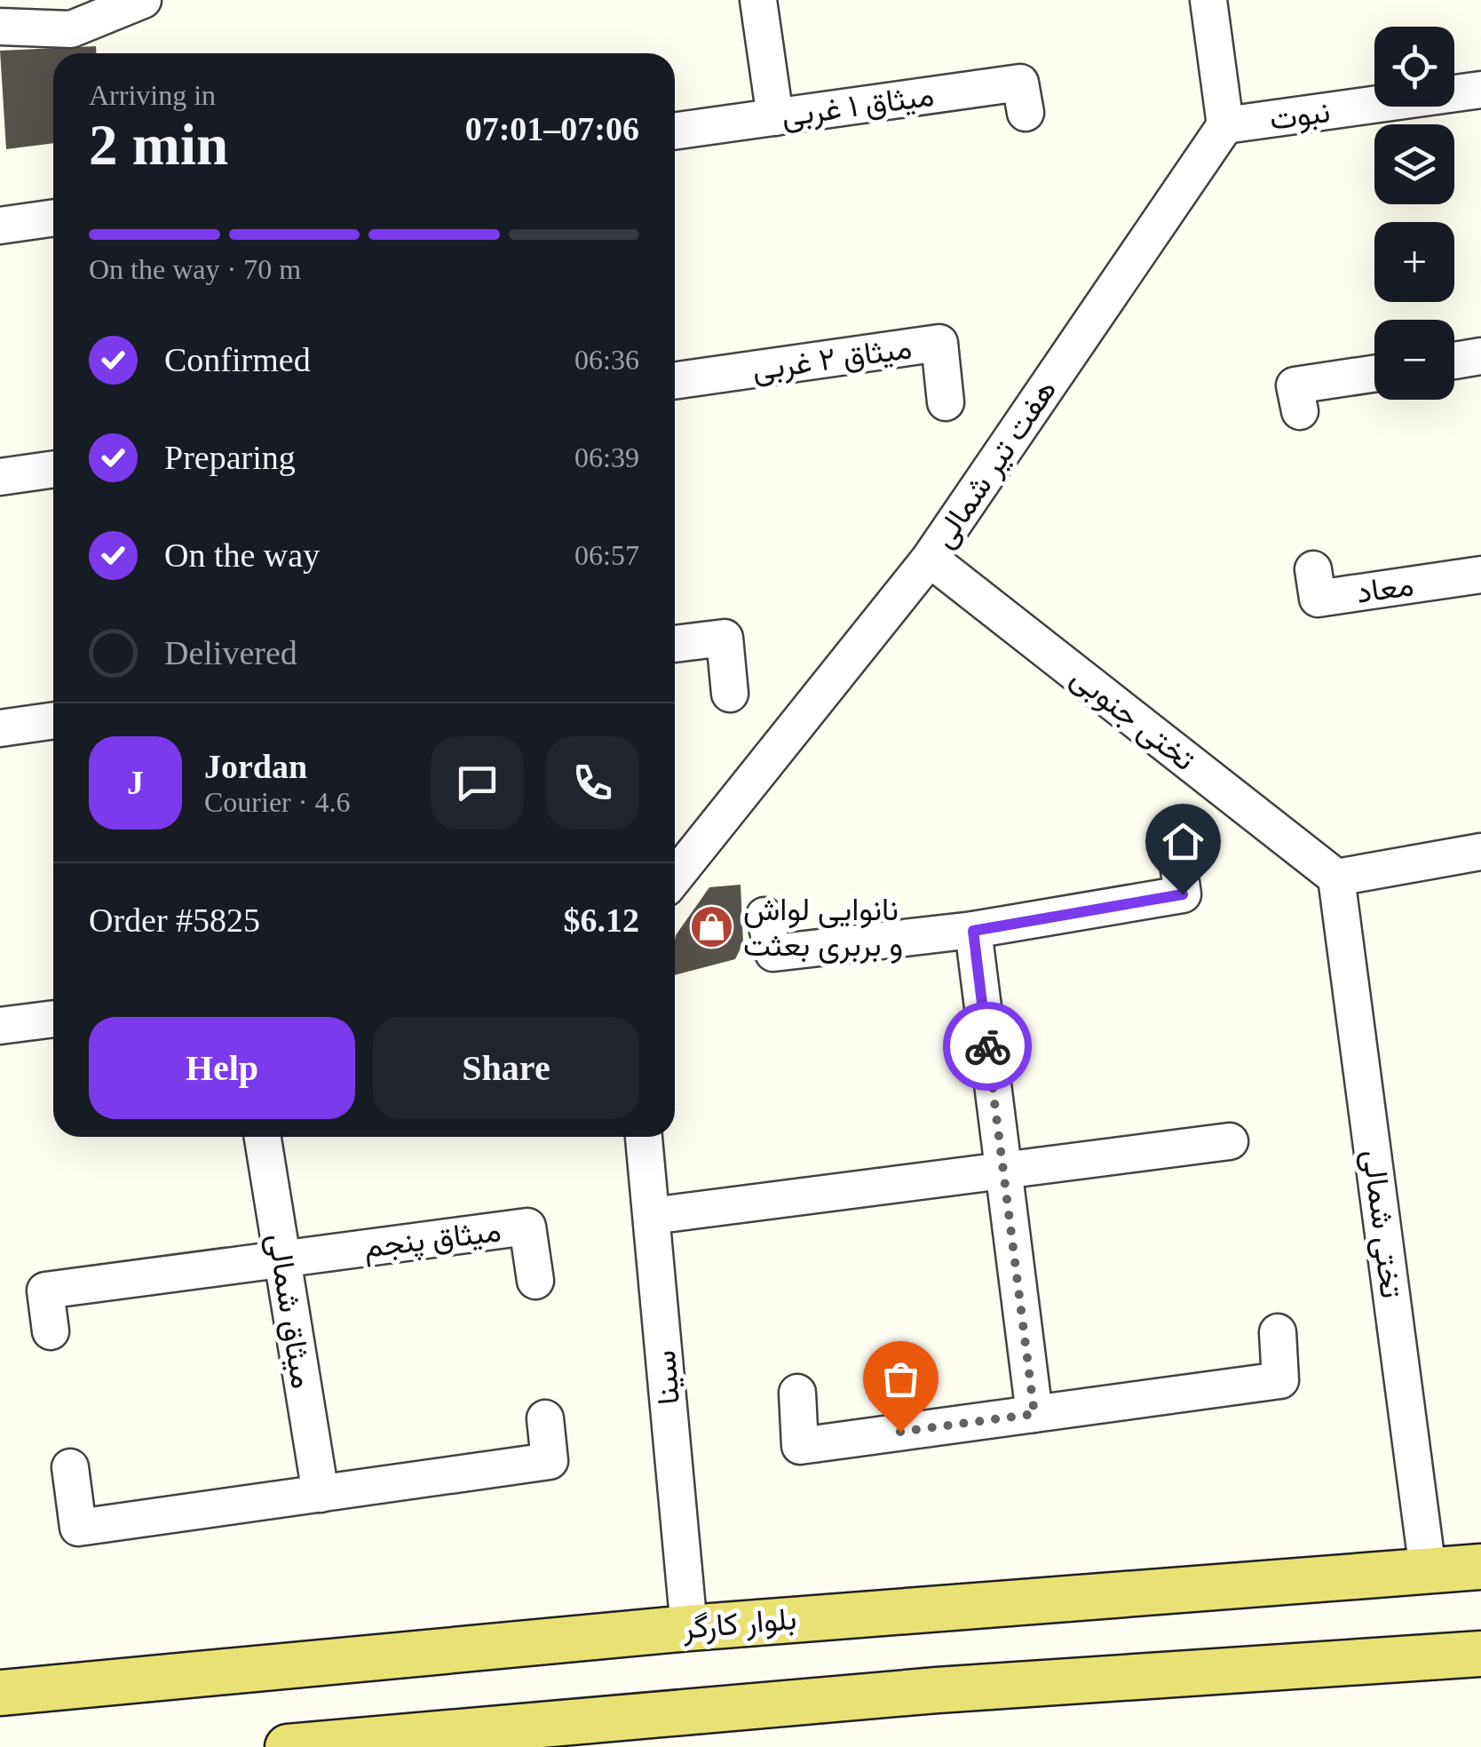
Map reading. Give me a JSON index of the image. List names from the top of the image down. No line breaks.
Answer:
{"streets":{"main road":["بلوار کارگر"],"street":["میثاق ۱ غربی","نبوت","میثاق ۲ غربی","هفت تیر شمالی","معاد","تختی جنوبی","تختی شمالی","میثاق پنجم","میثاق شمالی","سینا"]},"crossings":[["نبوت","هفت تیر شمالی"],["هفت تیر شمالی","تختی جنوبی"],["تختی جنوبی","تختی شمالی"],["تختی شمالی","بلوار کارگر"],["میثاق پنجم","میثاق شمالی"],["سینا","بلوار کارگر"]],"places":{"shop":["نانوایی لواش و بربری بعثت"]},"page":{"map_buttons":["+","−"],"heading":["2 min","Arriving in","07:01–07:06"],"panel":["Jordan","Courier · 4.6","Order #5825","$6.12"],"bar":"On the way · 70 m","list":[["Confirmed","06:36"],["Preparing","06:39"],["On the way","06:57"],"Delivered"],"round":"J","buttons":["Help","Share"]}}
